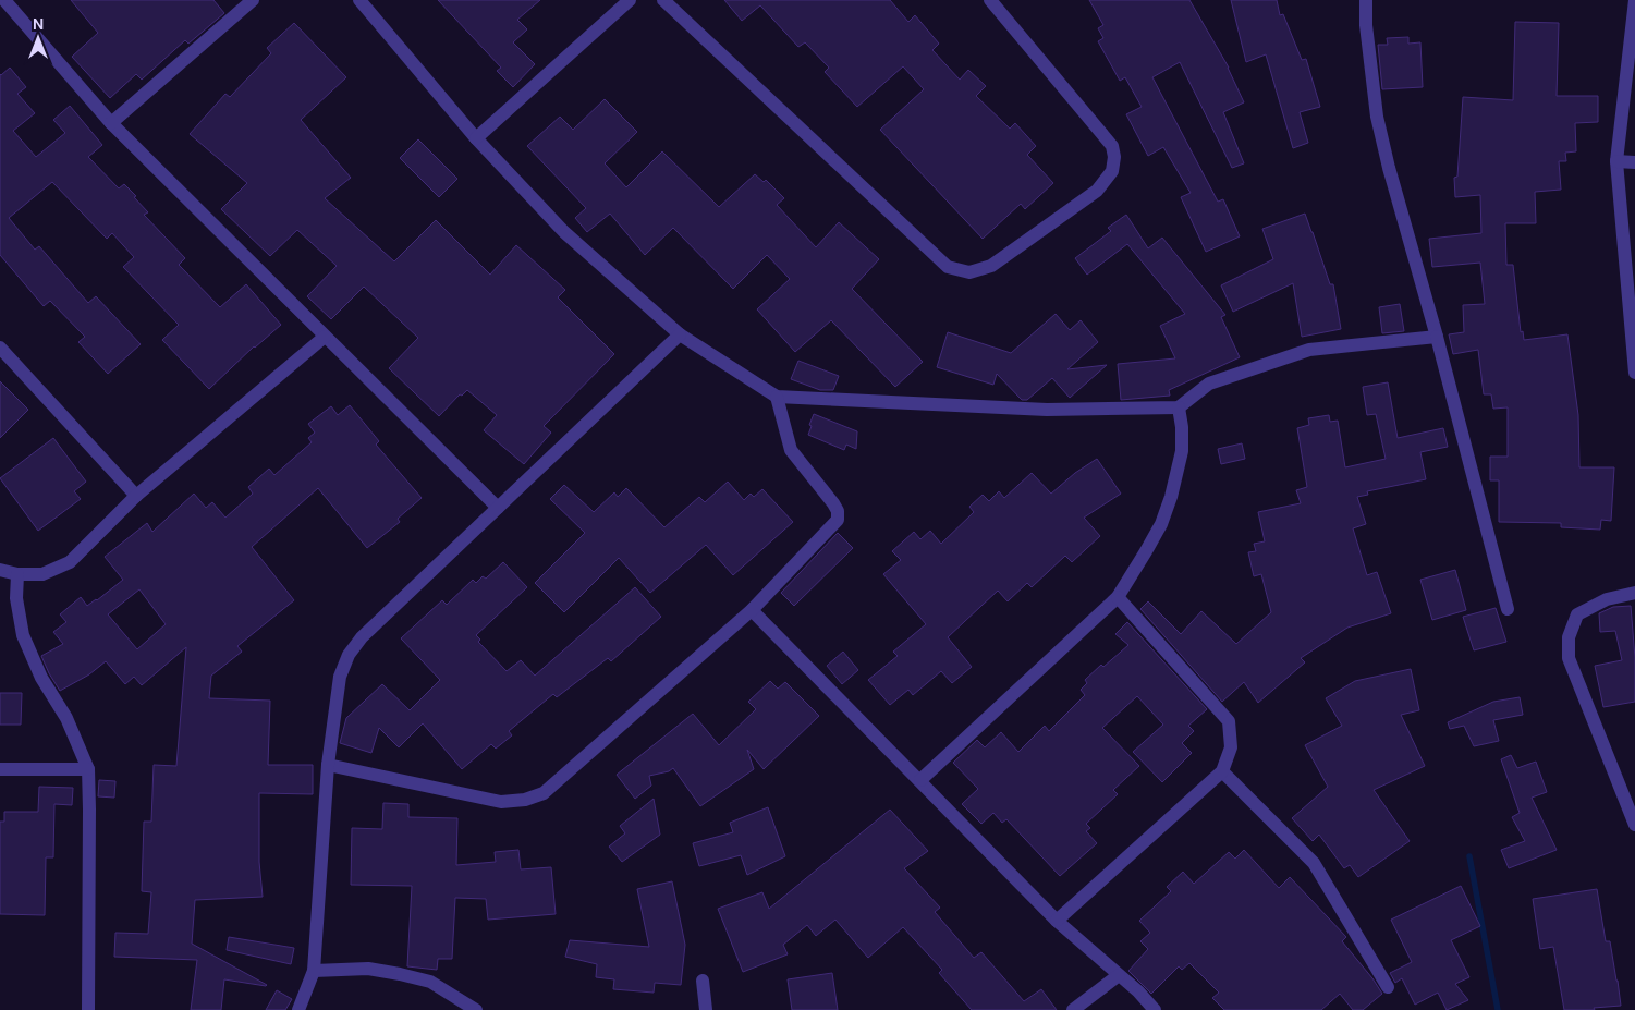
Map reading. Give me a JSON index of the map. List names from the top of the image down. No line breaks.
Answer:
{"north":"top"}
